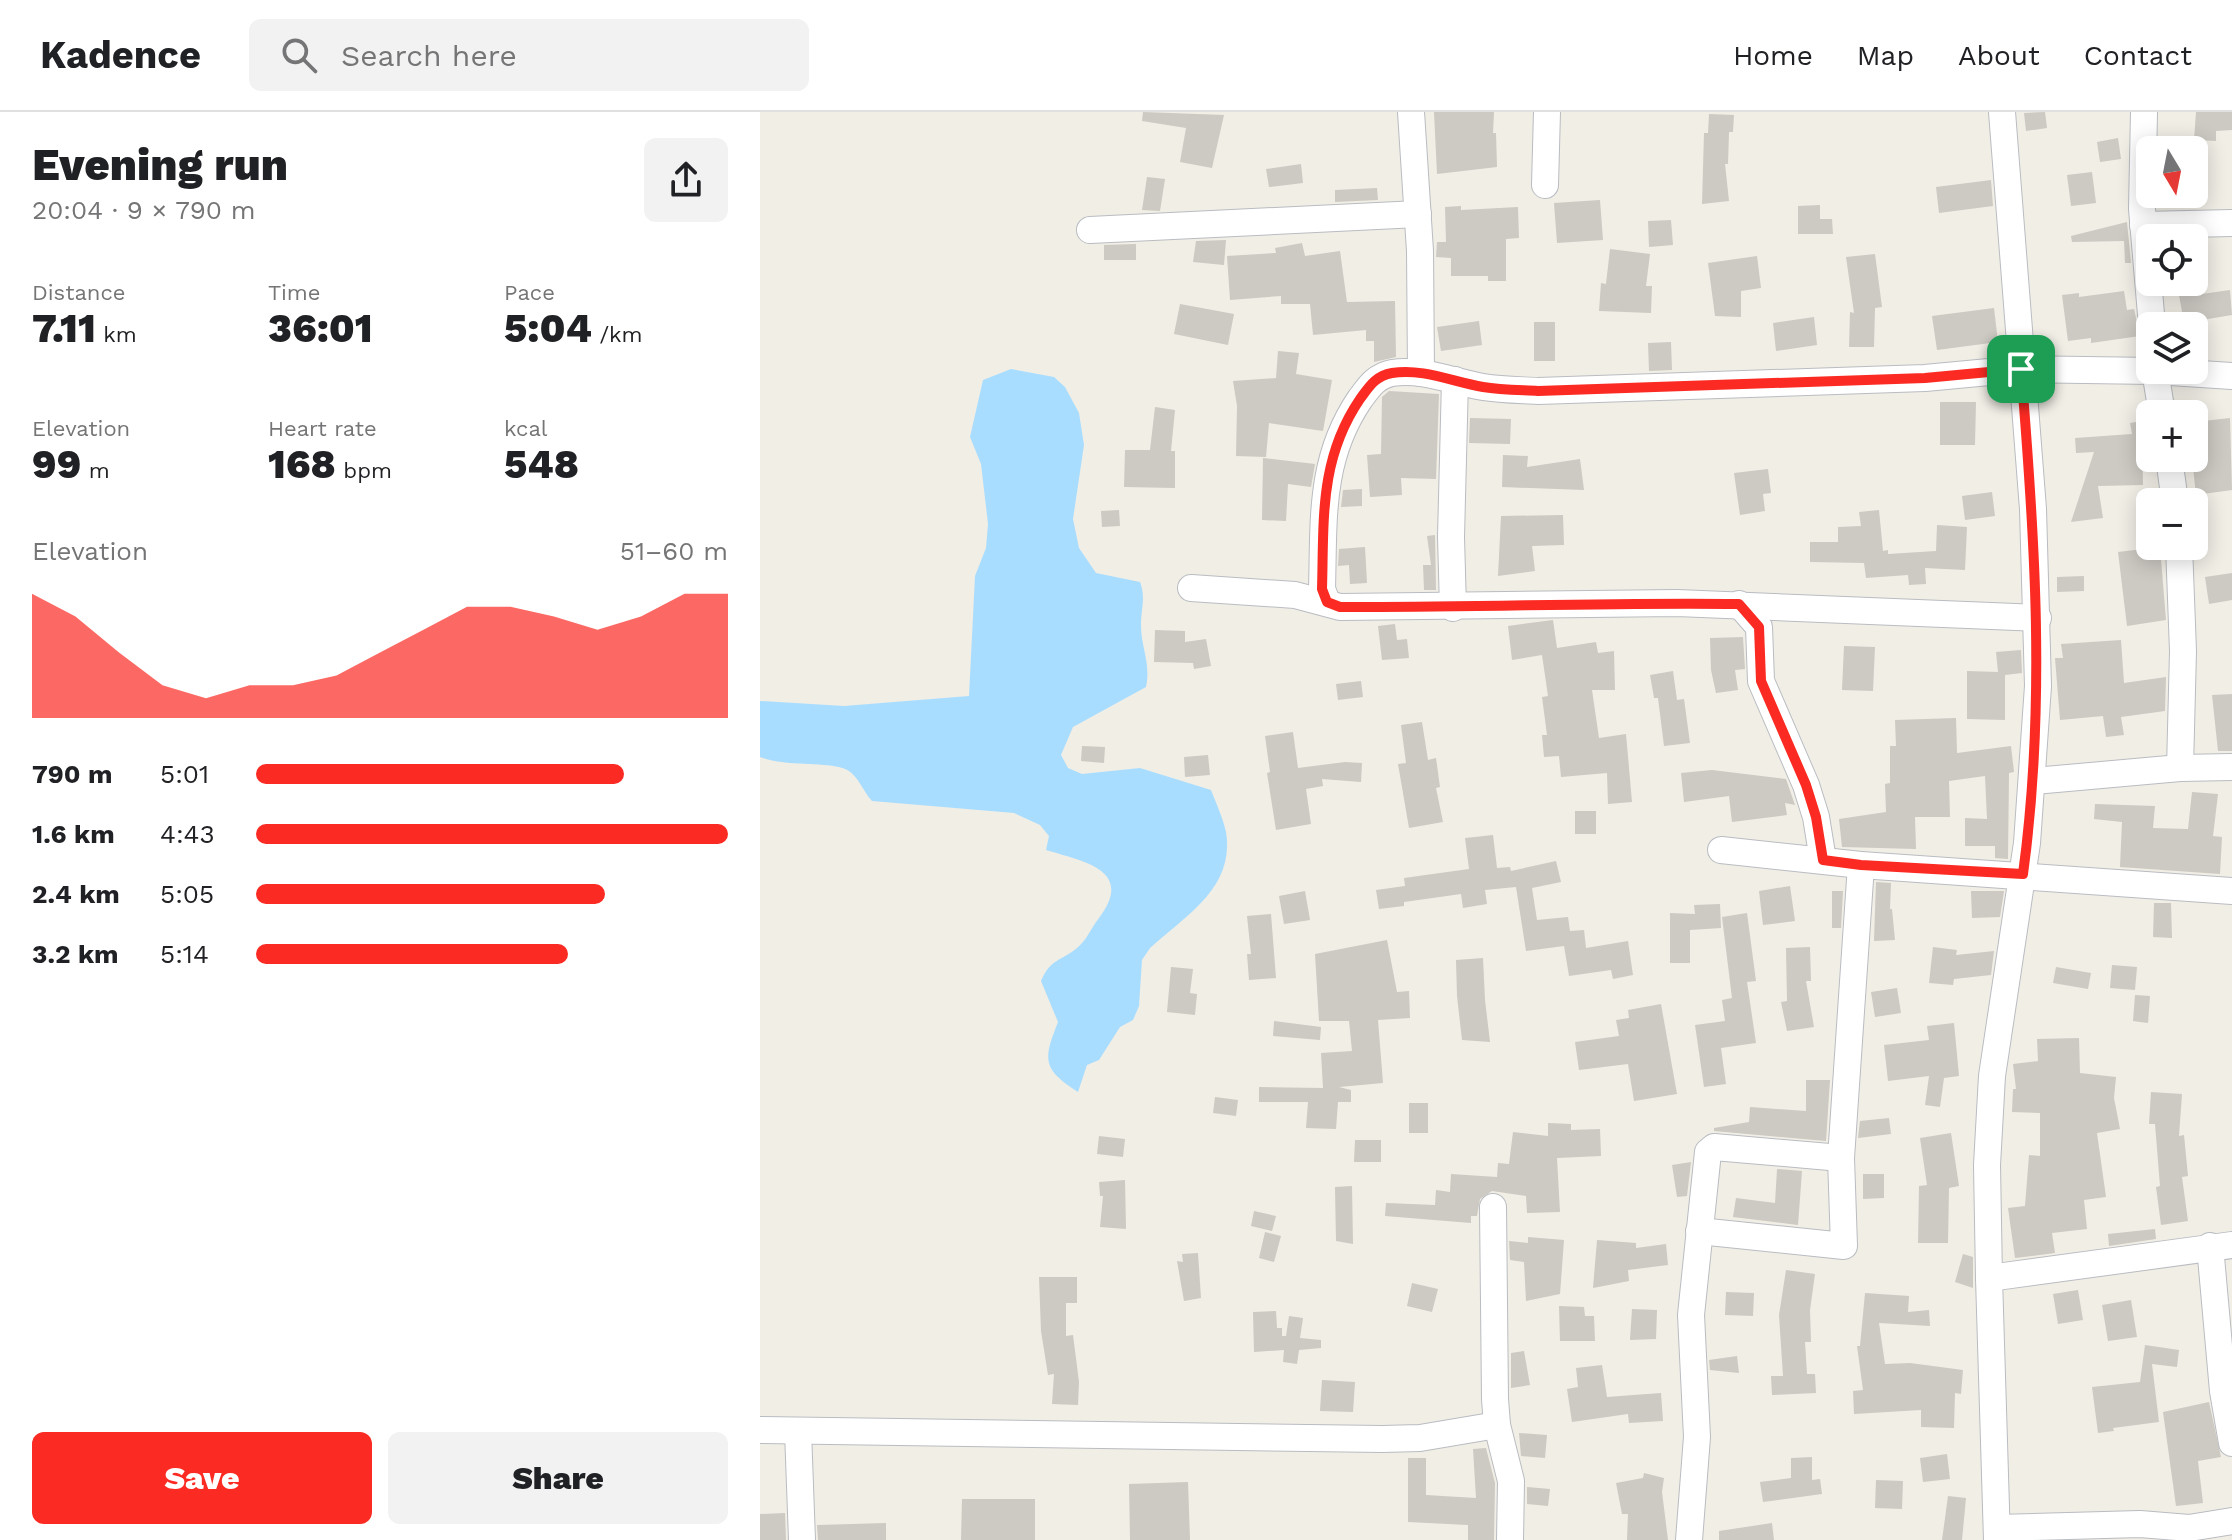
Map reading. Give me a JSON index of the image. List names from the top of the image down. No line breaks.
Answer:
{"north":"bottom","page":{"header":"Kadence","search":"Search here","nav":["Home","Map","About","Contact"],"heading":["Evening run","20:04 · 9 × 790 m"],"map_buttons":["+","−"],"stats":[["Distance","7.11 km"],["Time","36:01"],["Pace","5:04 /km"],["Elevation","99 m"],["Heart rate","168 bpm"],["kcal","548"]],"chart":["Elevation","51–60 m"],"list":[{"name":"790 m","note":"5:01"},{"name":"1.6 km","note":"4:43"},{"name":"2.4 km","note":"5:05"},{"name":"3.2 km","note":"5:14"}],"buttons":["Save","Share"]}}
